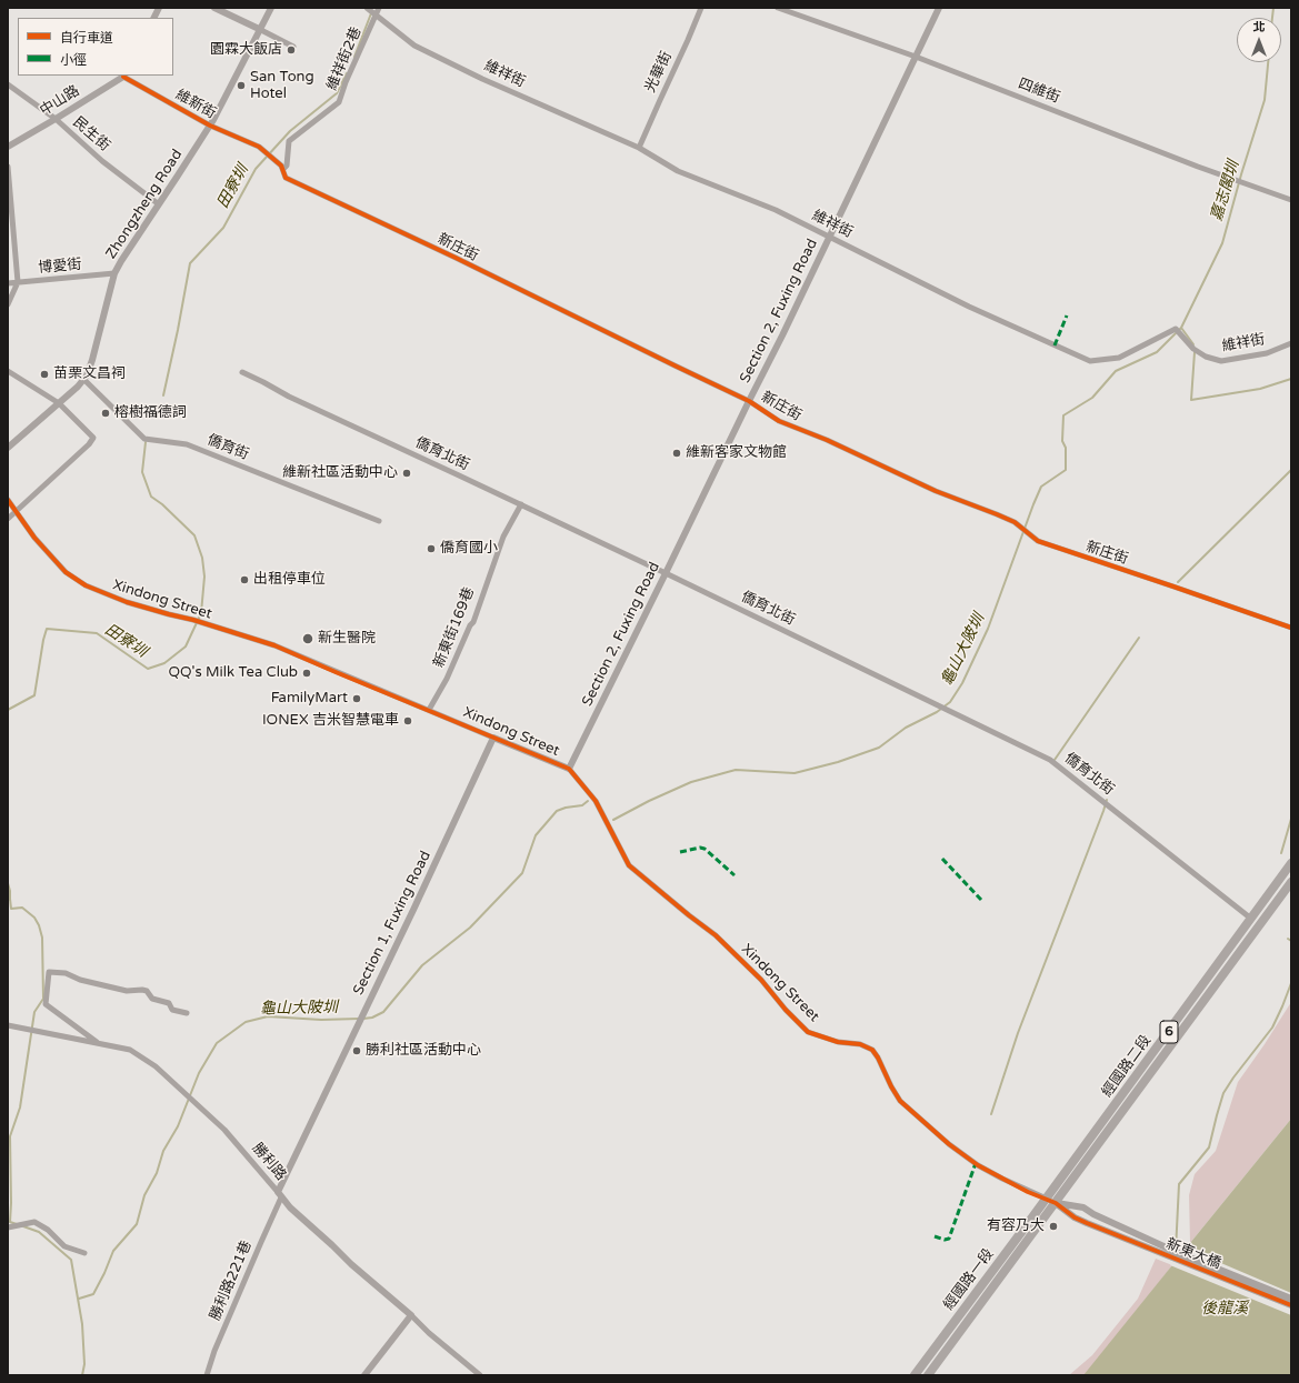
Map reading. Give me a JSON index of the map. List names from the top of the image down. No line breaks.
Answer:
{"streets":{"main road":["6","經國路二段","經國路一段"],"street":["維祥街2巷","光華街","維祥街","四維街","中山路","維新街","民生街","Zhongzheng Road","新庄街","博愛街","Section 2, Fuxing Road","僑育街","僑育北街","Xindong Street","新東街169巷","Section 1, Fuxing Road","勝利路","新東大橋","勝利路221巷"]},"crossings":[["維祥街2巷","維祥街"],["維祥街2巷","維新街"],["維祥街2巷","新庄街"],["光華街","維祥街"],["維祥街","Section 2, Fuxing Road"],["四維街","Section 2, Fuxing Road"],["中山路","維新街"],["中山路","民生街"],["維新街","Zhongzheng Road"],["維新街","新庄街"],["民生街","Zhongzheng Road"],["Zhongzheng Road","博愛街"],["Zhongzheng Road","僑育街"],["新庄街","Section 2, Fuxing Road"],["Section 2, Fuxing Road","僑育北街"],["Section 2, Fuxing Road","Xindong Street"],["僑育北街","新東街169巷"],["僑育北街","經國路二段"],["Xindong Street","新東街169巷"],["Xindong Street","Section 1, Fuxing Road"],["Xindong Street","經國路二段"],["Xindong Street","新東大橋"],["Xindong Street","經國路一段"],["Section 1, Fuxing Road","勝利路"],["Section 1, Fuxing Road","勝利路221巷"],["經國路二段","新東大橋"],["經國路二段","經國路一段"],["勝利路","勝利路221巷"],["新東大橋","經國路一段"]],"water":["田寮圳","嘉志閣圳","龜山大陂圳","後龍溪"],"places":["園霖大飯店","San Tong Hotel","苗栗文昌祠","榕樹福德詞","維新客家文物館","維新社區活動中心","僑育國小","出租停車位","新生醫院","QQ's Milk Tea Club","FamilyMart","IONEX 吉米智慧電車","勝利社區活動中心","有容乃大"],"legend":["自行車道","小徑"],"north":"top"}
